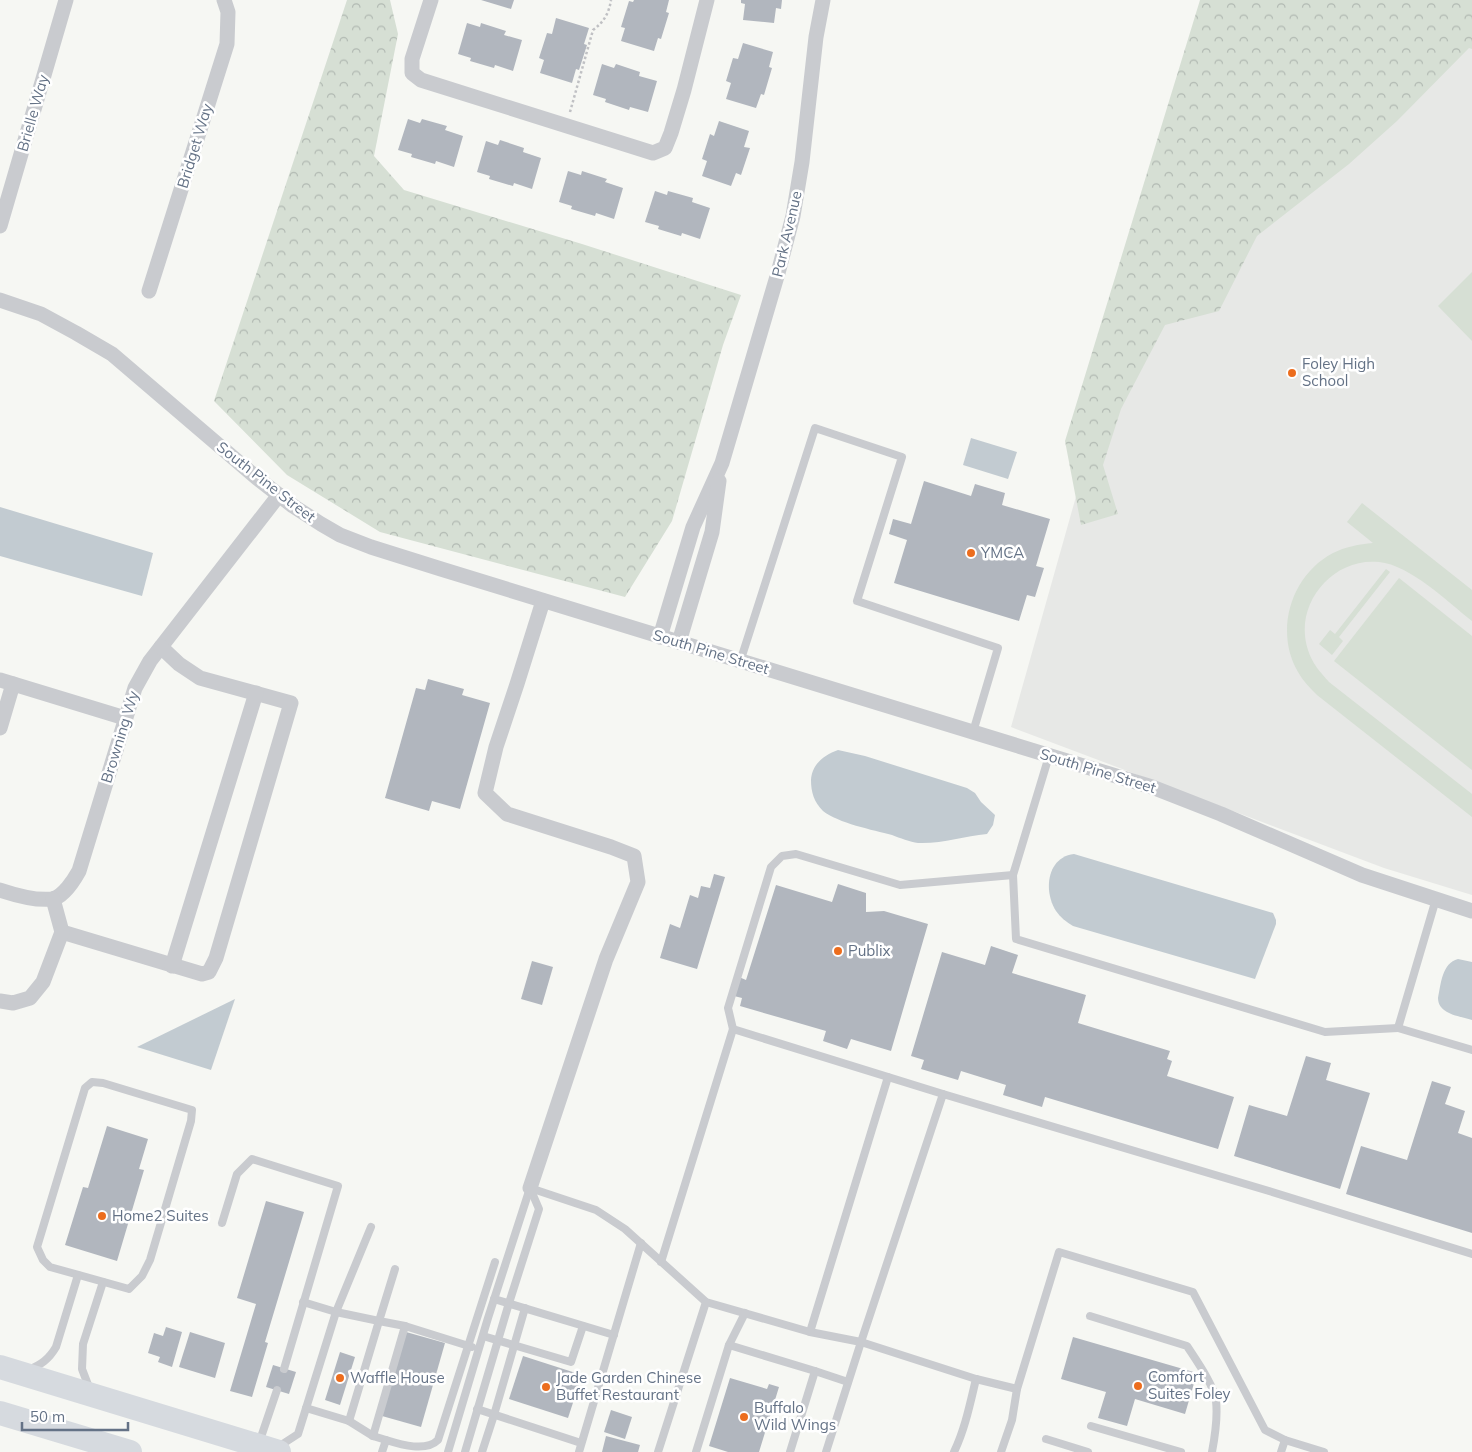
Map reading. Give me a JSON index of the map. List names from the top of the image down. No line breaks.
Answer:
{"streets":{"street":["Brielle Way","Bridget Way","Park Avenue","South Pine Street","Browning Wy"]},"crossings":[["Park Avenue","South Pine Street"],["South Pine Street","Browning Wy"]],"places":["Foley High School","YMCA","Publix","Home2 Suites","Waffle House","Comfort Suites Foley","Jade Garden Chinese Buffet Restaurant","Buffalo Wild Wings"],"scale_bar":"50 m"}
